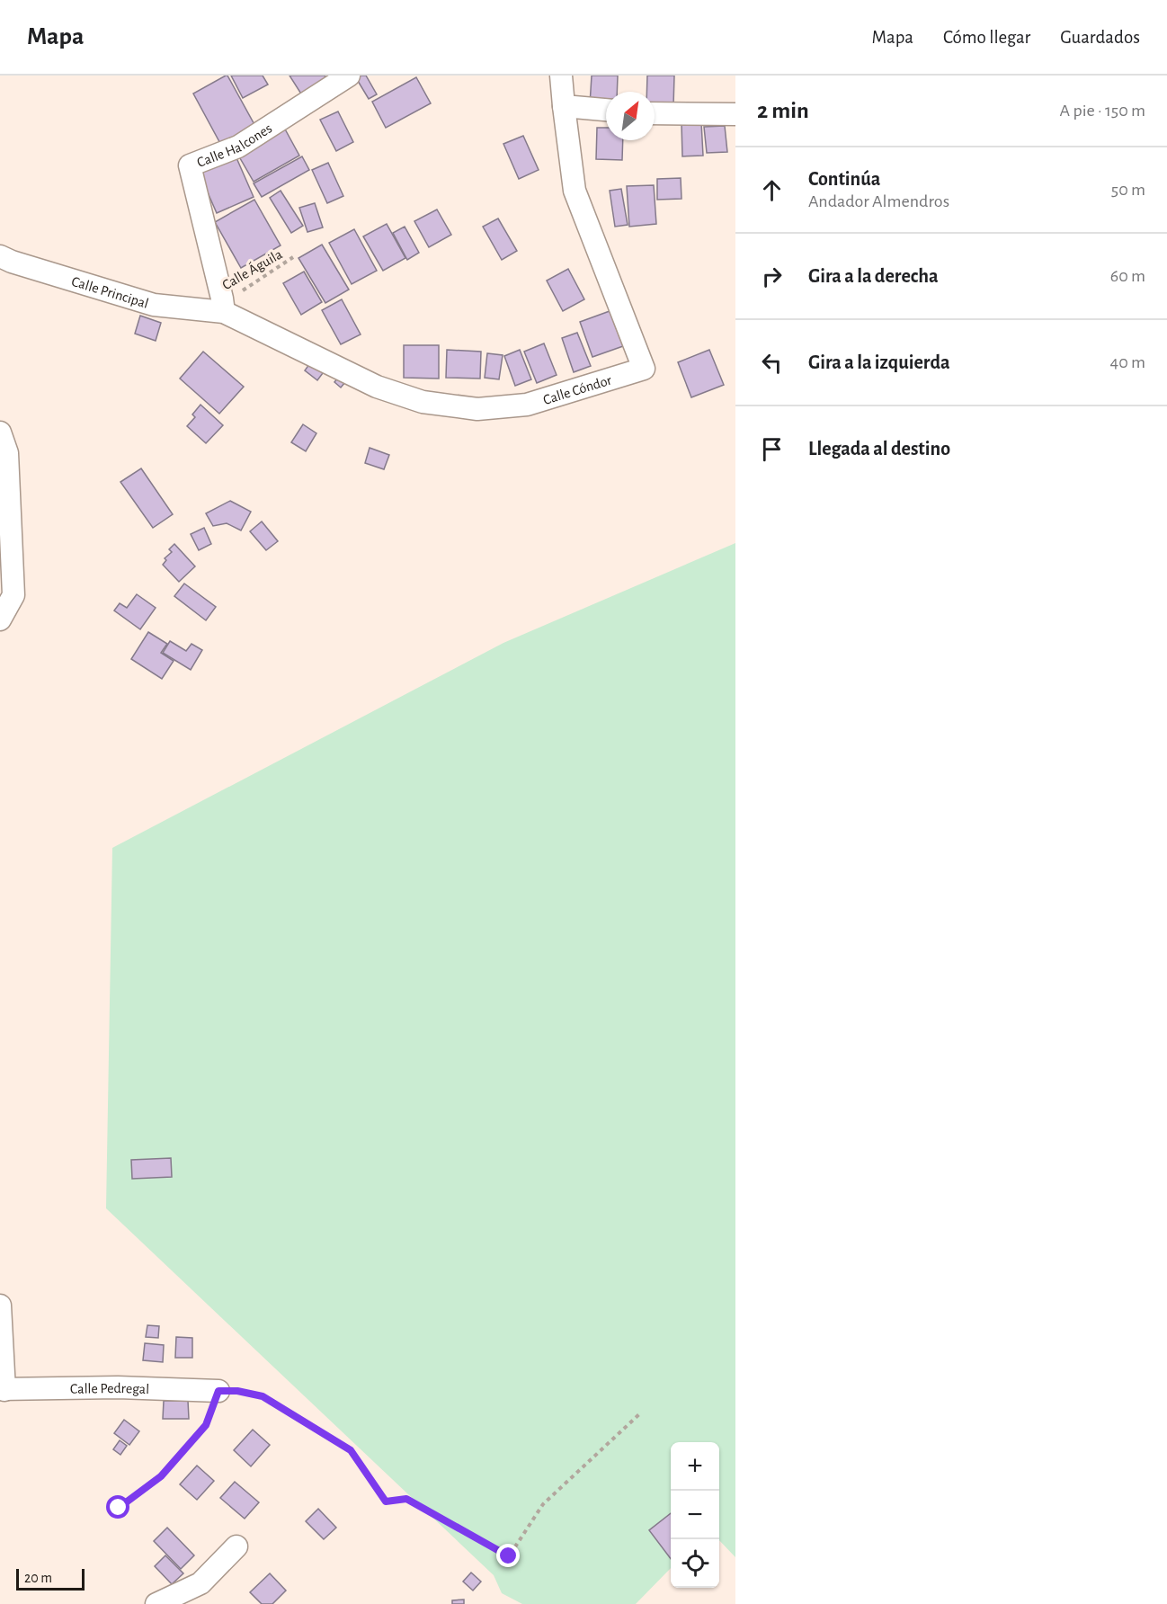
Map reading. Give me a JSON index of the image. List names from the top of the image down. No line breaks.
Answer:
{"streets":{"street":["Calle Halcones","Calle Principal","Calle Cóndor","Calle Pedregal"],"path":["Calle Águila"]},"crossings":[["Calle Halcones","Calle Águila"],["Calle Halcones","Calle Principal"],["Calle Halcones","Calle Cóndor"],["Calle Águila","Calle Principal"],["Calle Águila","Calle Cóndor"],["Calle Principal","Calle Cóndor"]],"scale_bar":"20 m","north":"top right","page":{"header":"Mapa","nav":["Mapa","Cómo llegar","Guardados"],"heading":["2 min","A pie · 150 m"],"list":[["Continúa","Andador Almendros","50 m"],["Gira a la derecha","60 m"],["Gira a la izquierda","40 m"],"Llegada al destino"],"map_buttons":["+","−"],"scale":"20 m"}}
